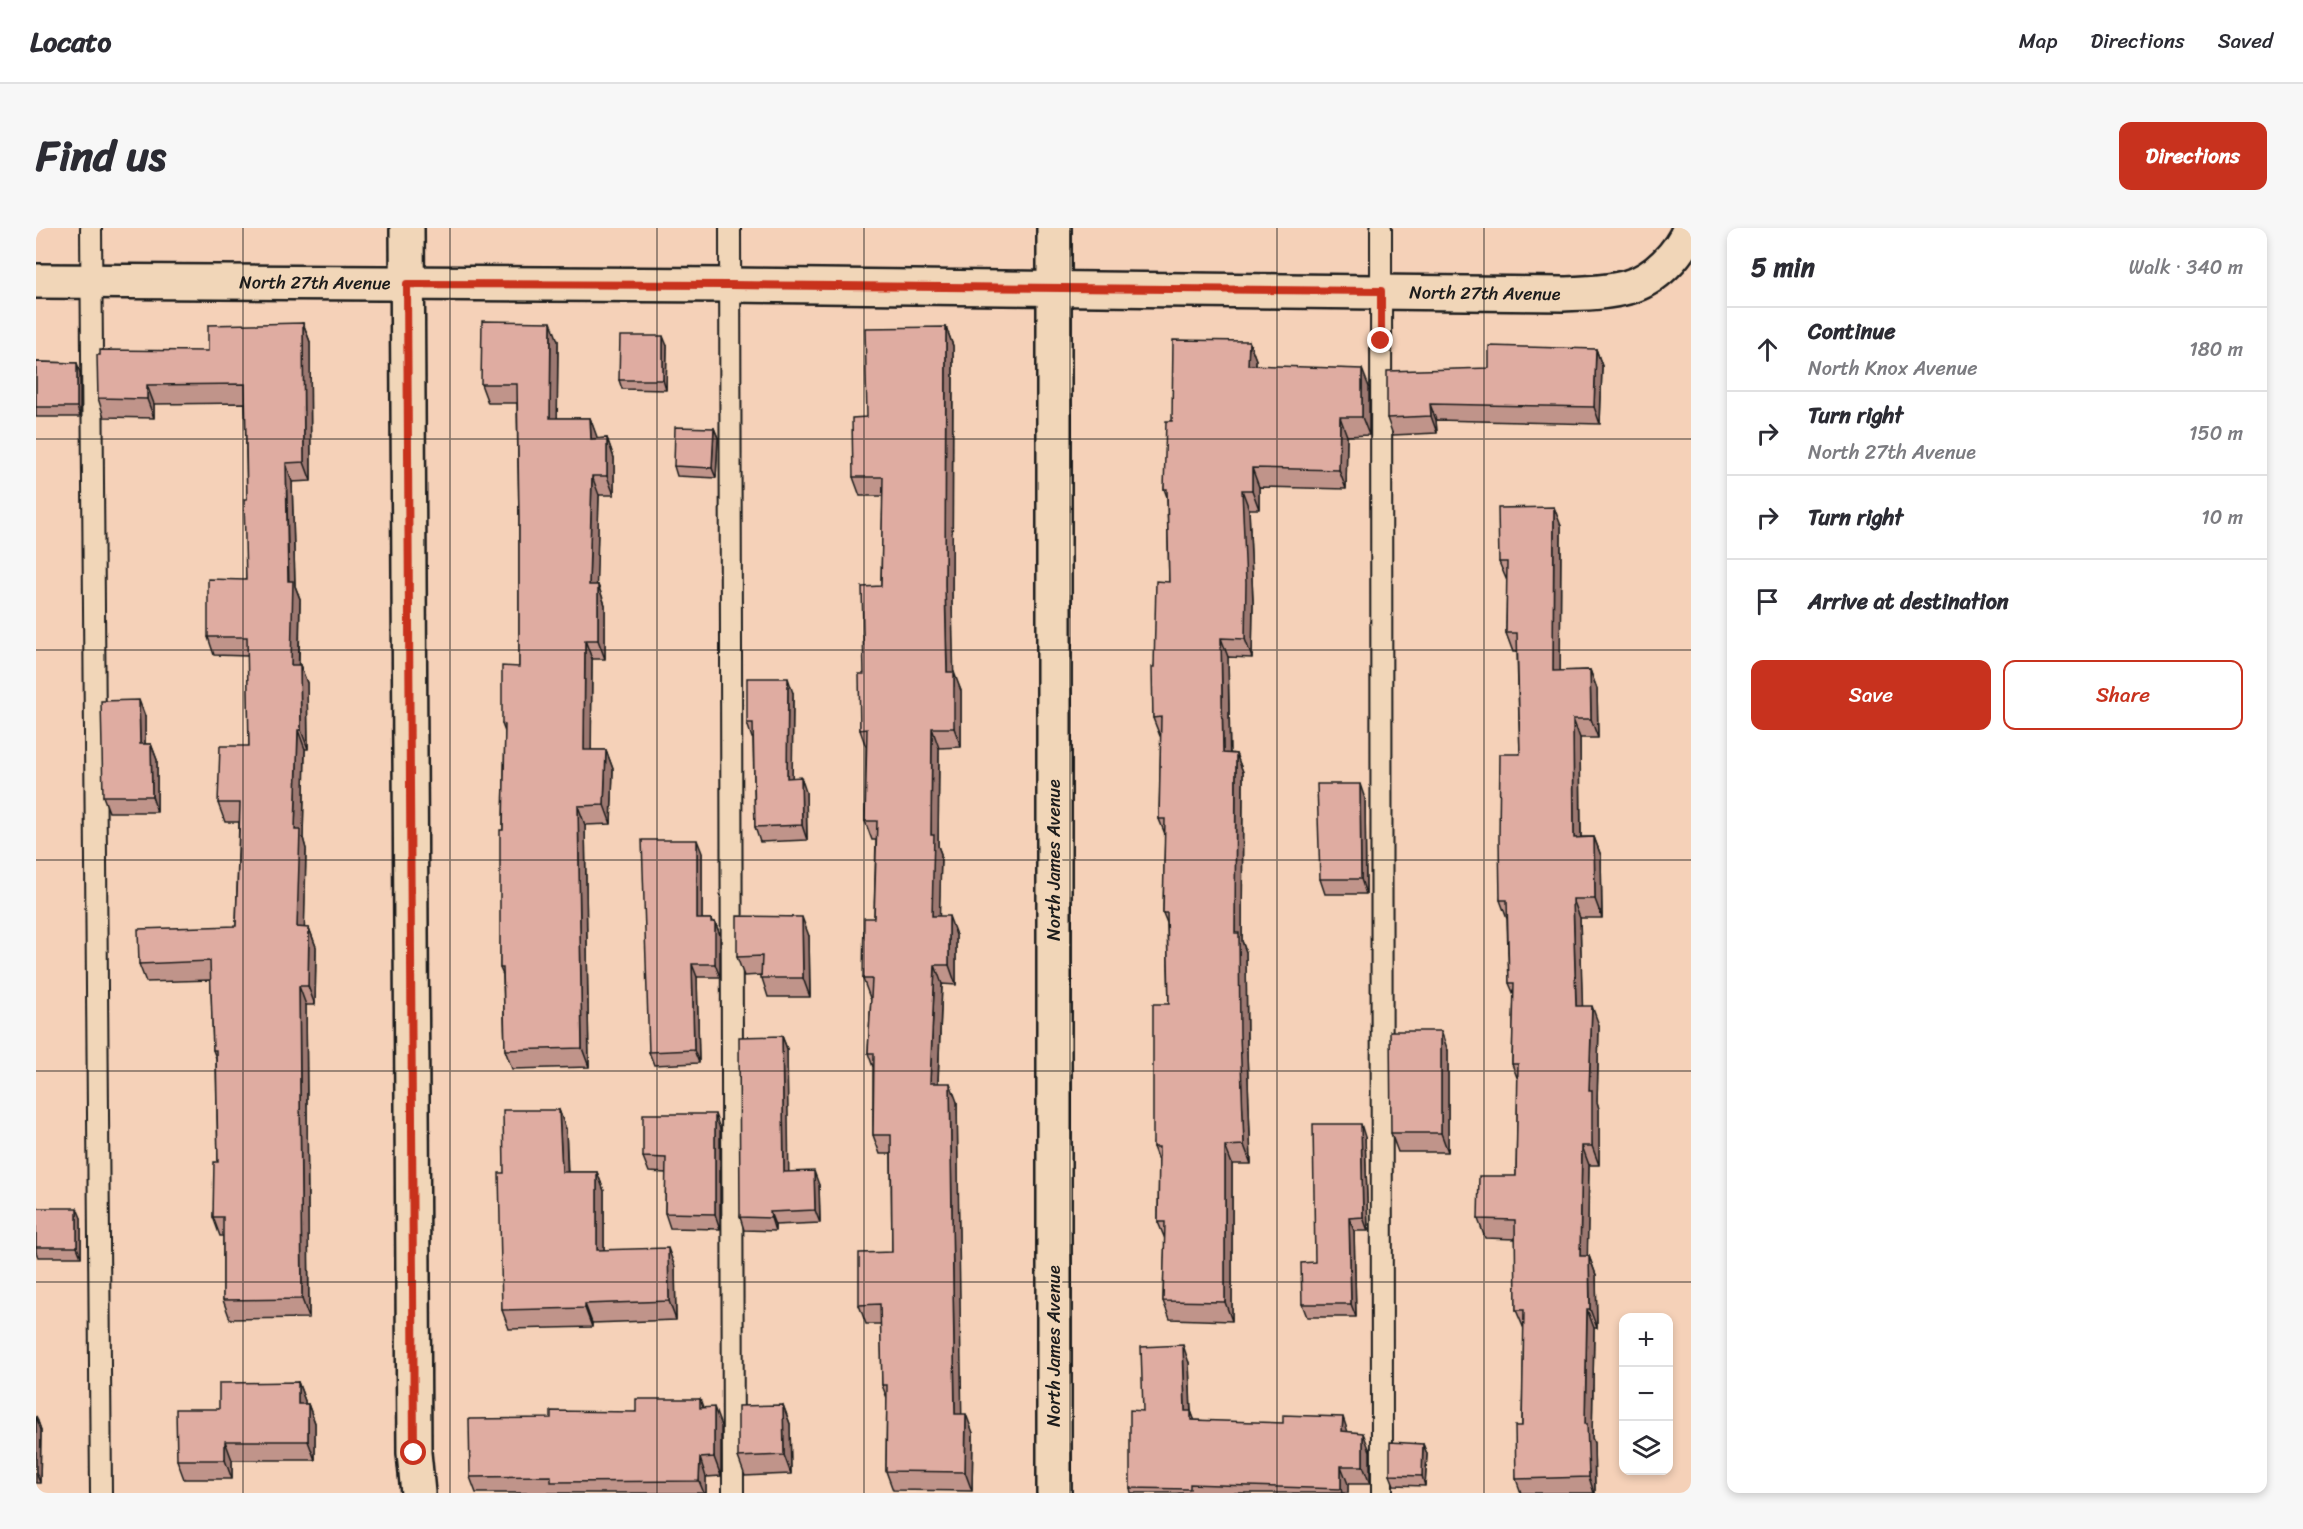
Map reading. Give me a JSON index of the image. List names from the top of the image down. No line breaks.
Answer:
{"streets":{"street":["North 27th Avenue","North James Avenue"]},"crossings":[["North 27th Avenue","North James Avenue"]],"page":{"header":"Locato","nav":["Map","Directions","Saved"],"title":"Find us","buttons":["Directions",["Save","Share"]],"heading":["5 min","Walk · 340 m"],"list":[["Continue","North Knox Avenue","180 m"],["Turn right","North 27th Avenue","150 m"],["Turn right","10 m"],"Arrive at destination"],"map_buttons":["+","−"]}}
